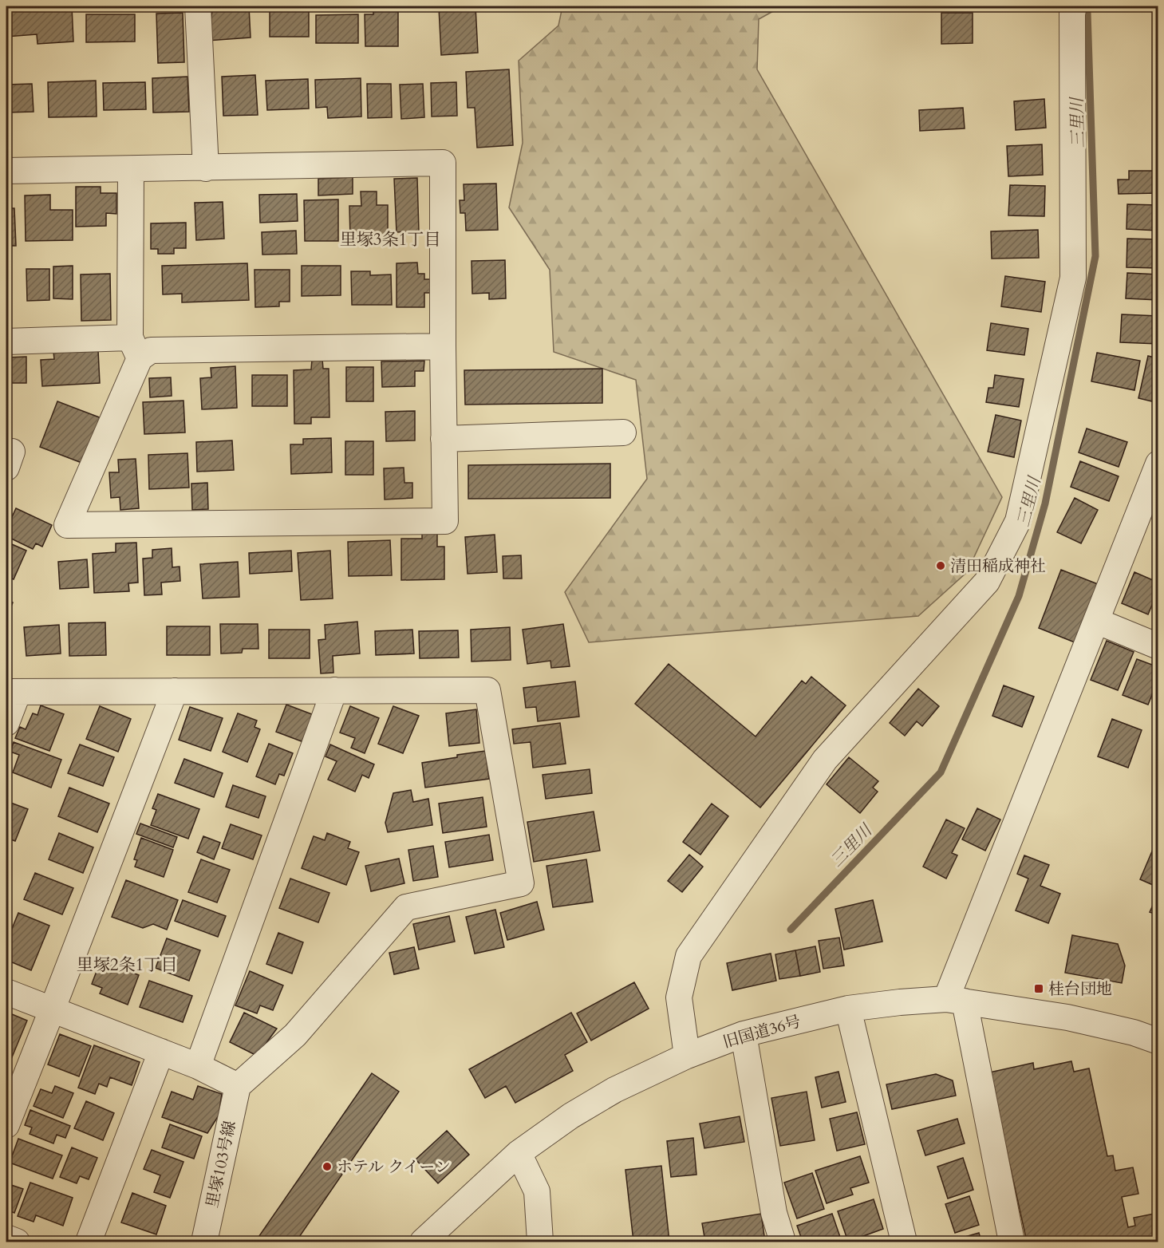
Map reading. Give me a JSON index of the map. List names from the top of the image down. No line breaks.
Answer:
{"streets":{"street":["旧国道36号","里塚103号線"]},"districts":["里塚3条1丁目","里塚2条1丁目"],"water":["三里川"],"places":{"other":["清田稲成神社","ホテル クイーン"],"transit":["桂台団地"]}}
